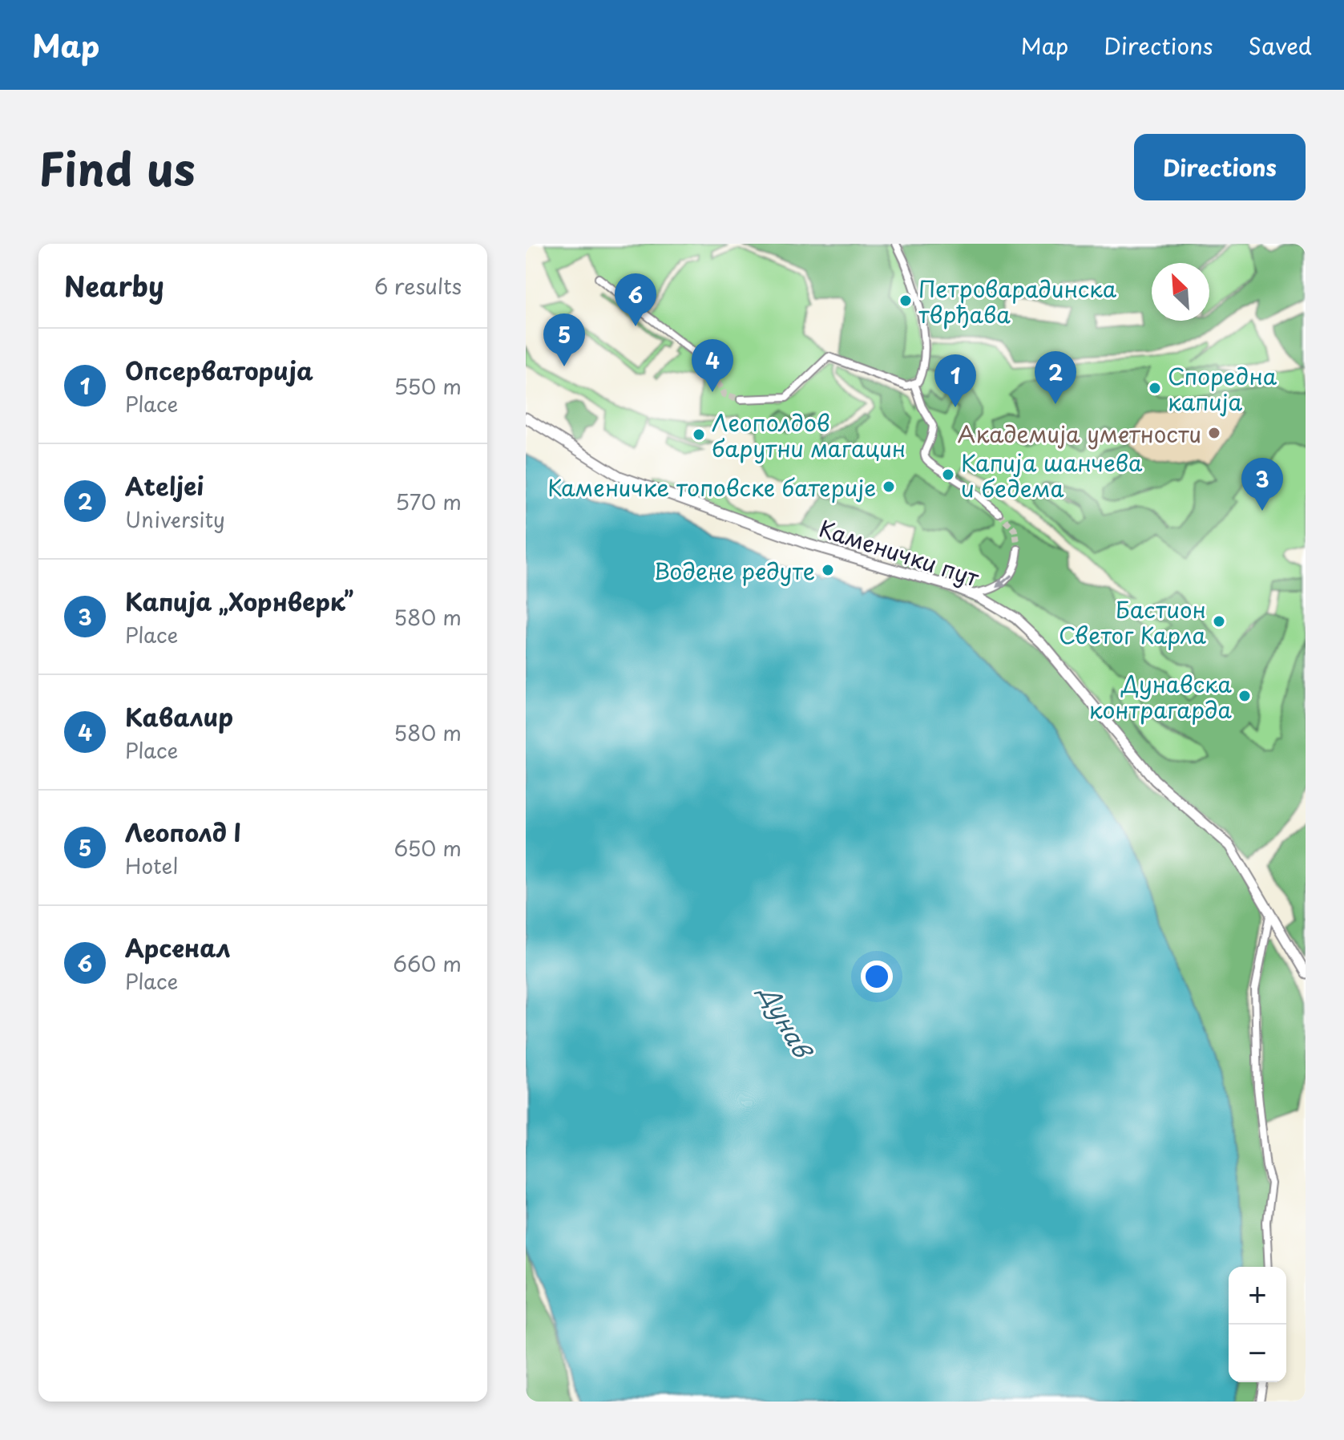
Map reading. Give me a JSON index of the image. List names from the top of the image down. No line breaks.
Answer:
{"streets":{"main road":["Каменички пут"]},"water":["Дунав"],"places":["Петроварадинска тврђава","Споредна капија","Академија уметности","Леополдов барутни магацин","Капија шанчева и бедема","Каменичке топовске батерије","Водене редуте","Бастион Светог Карла","Дунавска контрагарда"],"north":"top left","page":{"header":"Map","nav":["Map","Directions","Saved"],"title":"Find us","buttons":"Directions","heading":["Nearby","6 results"],"pins":["6","5","4","2","1","3"],"list":[{"mark":"1","name":"Опсерваторија","note":"Place","value":"550 m"},{"mark":"2","name":"Ateljei","note":"University","value":"570 m"},{"mark":"3","name":"Капија „Хорнверк”","note":"Place","value":"580 m"},{"mark":"4","name":"Кавалир","note":"Place","value":"580 m"},{"mark":"5","name":"Леополд I","note":"Hotel","value":"650 m"},{"mark":"6","name":"Арсенал","note":"Place","value":"660 m"}],"map_buttons":["+","−"]}}
